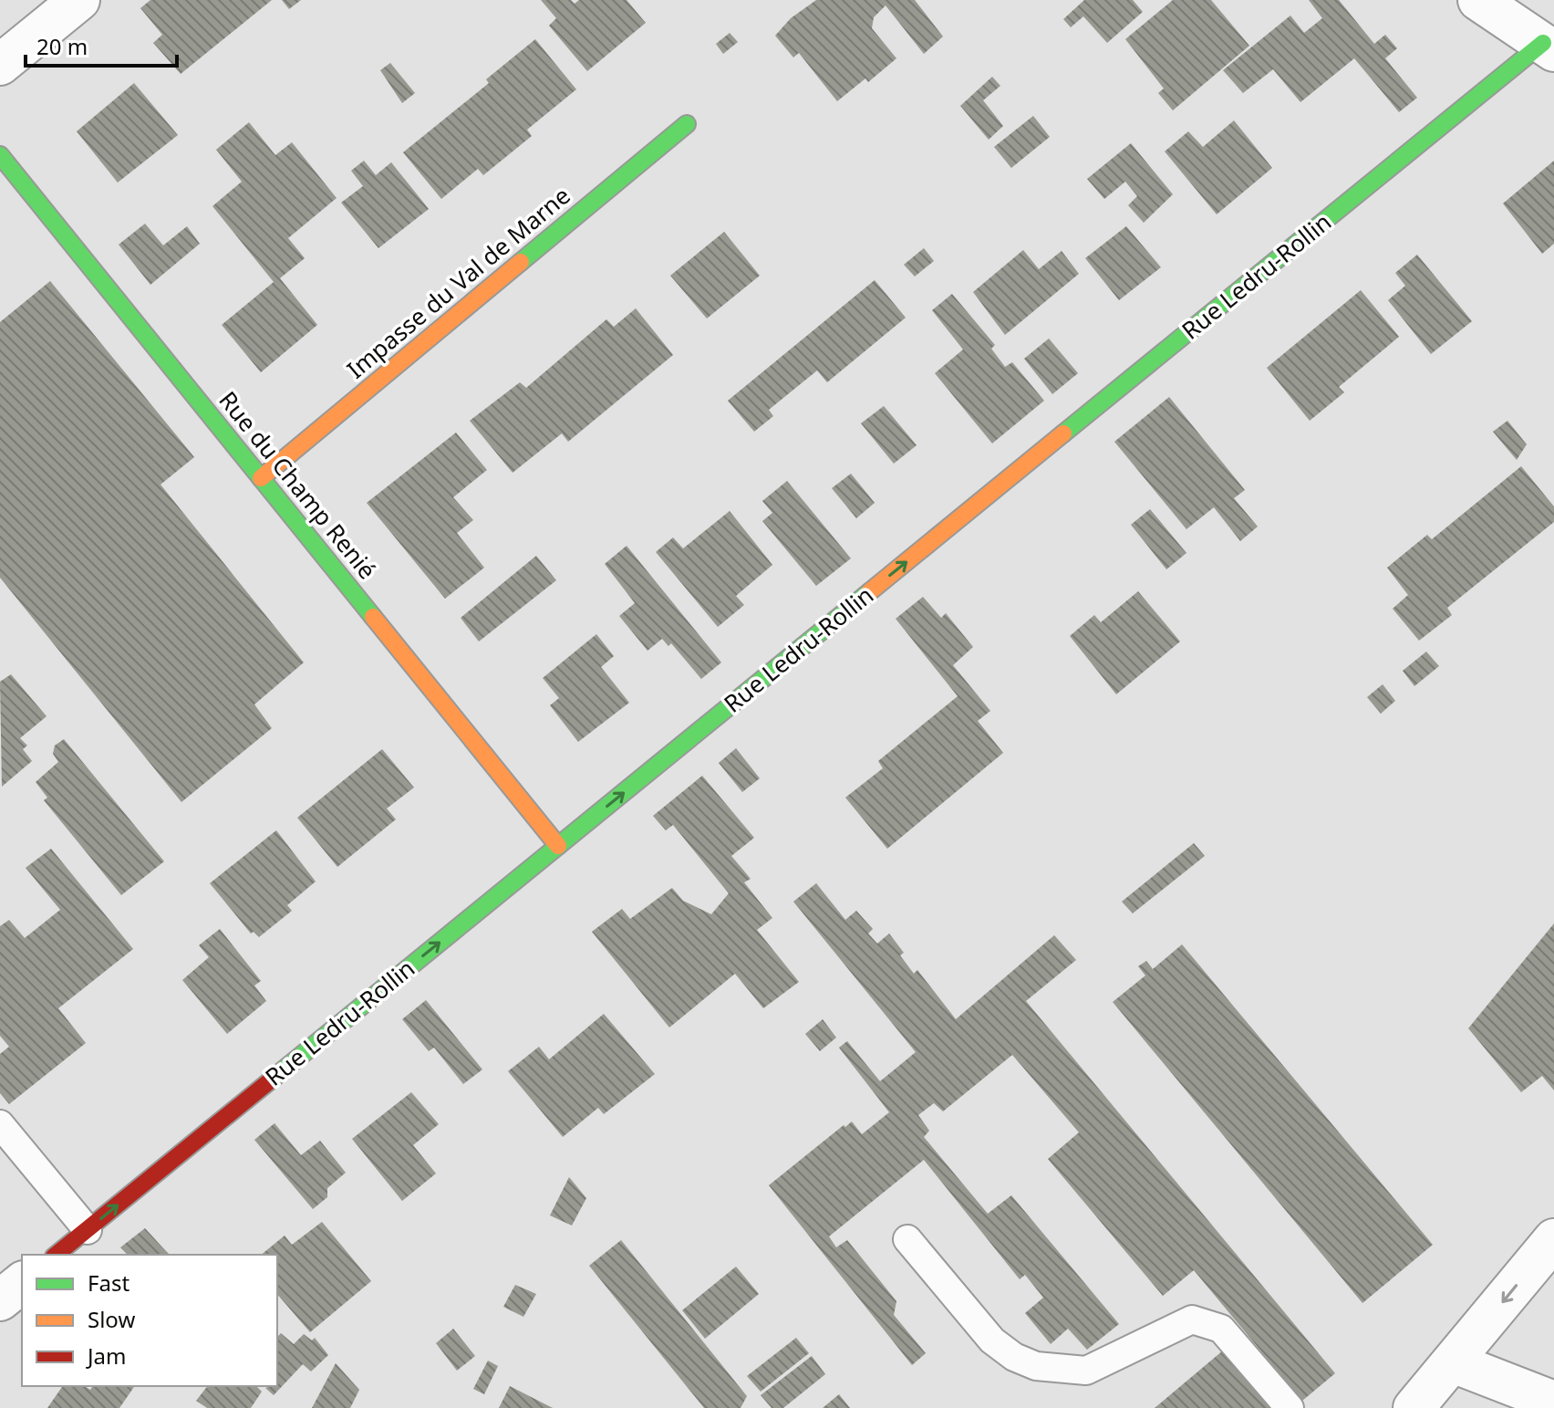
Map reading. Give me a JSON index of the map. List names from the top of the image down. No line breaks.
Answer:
{"streets":{"street":["Rue Ledru-Rollin","Impasse du Val de Marne","Rue du Champ Renié"]},"crossings":[["Rue Ledru-Rollin","Rue du Champ Renié"],["Impasse du Val de Marne","Rue du Champ Renié"]],"one_way":["Rue Ledru-Rollin"],"legend":["Fast","Slow","Jam"],"scale_bar":"20 m"}
